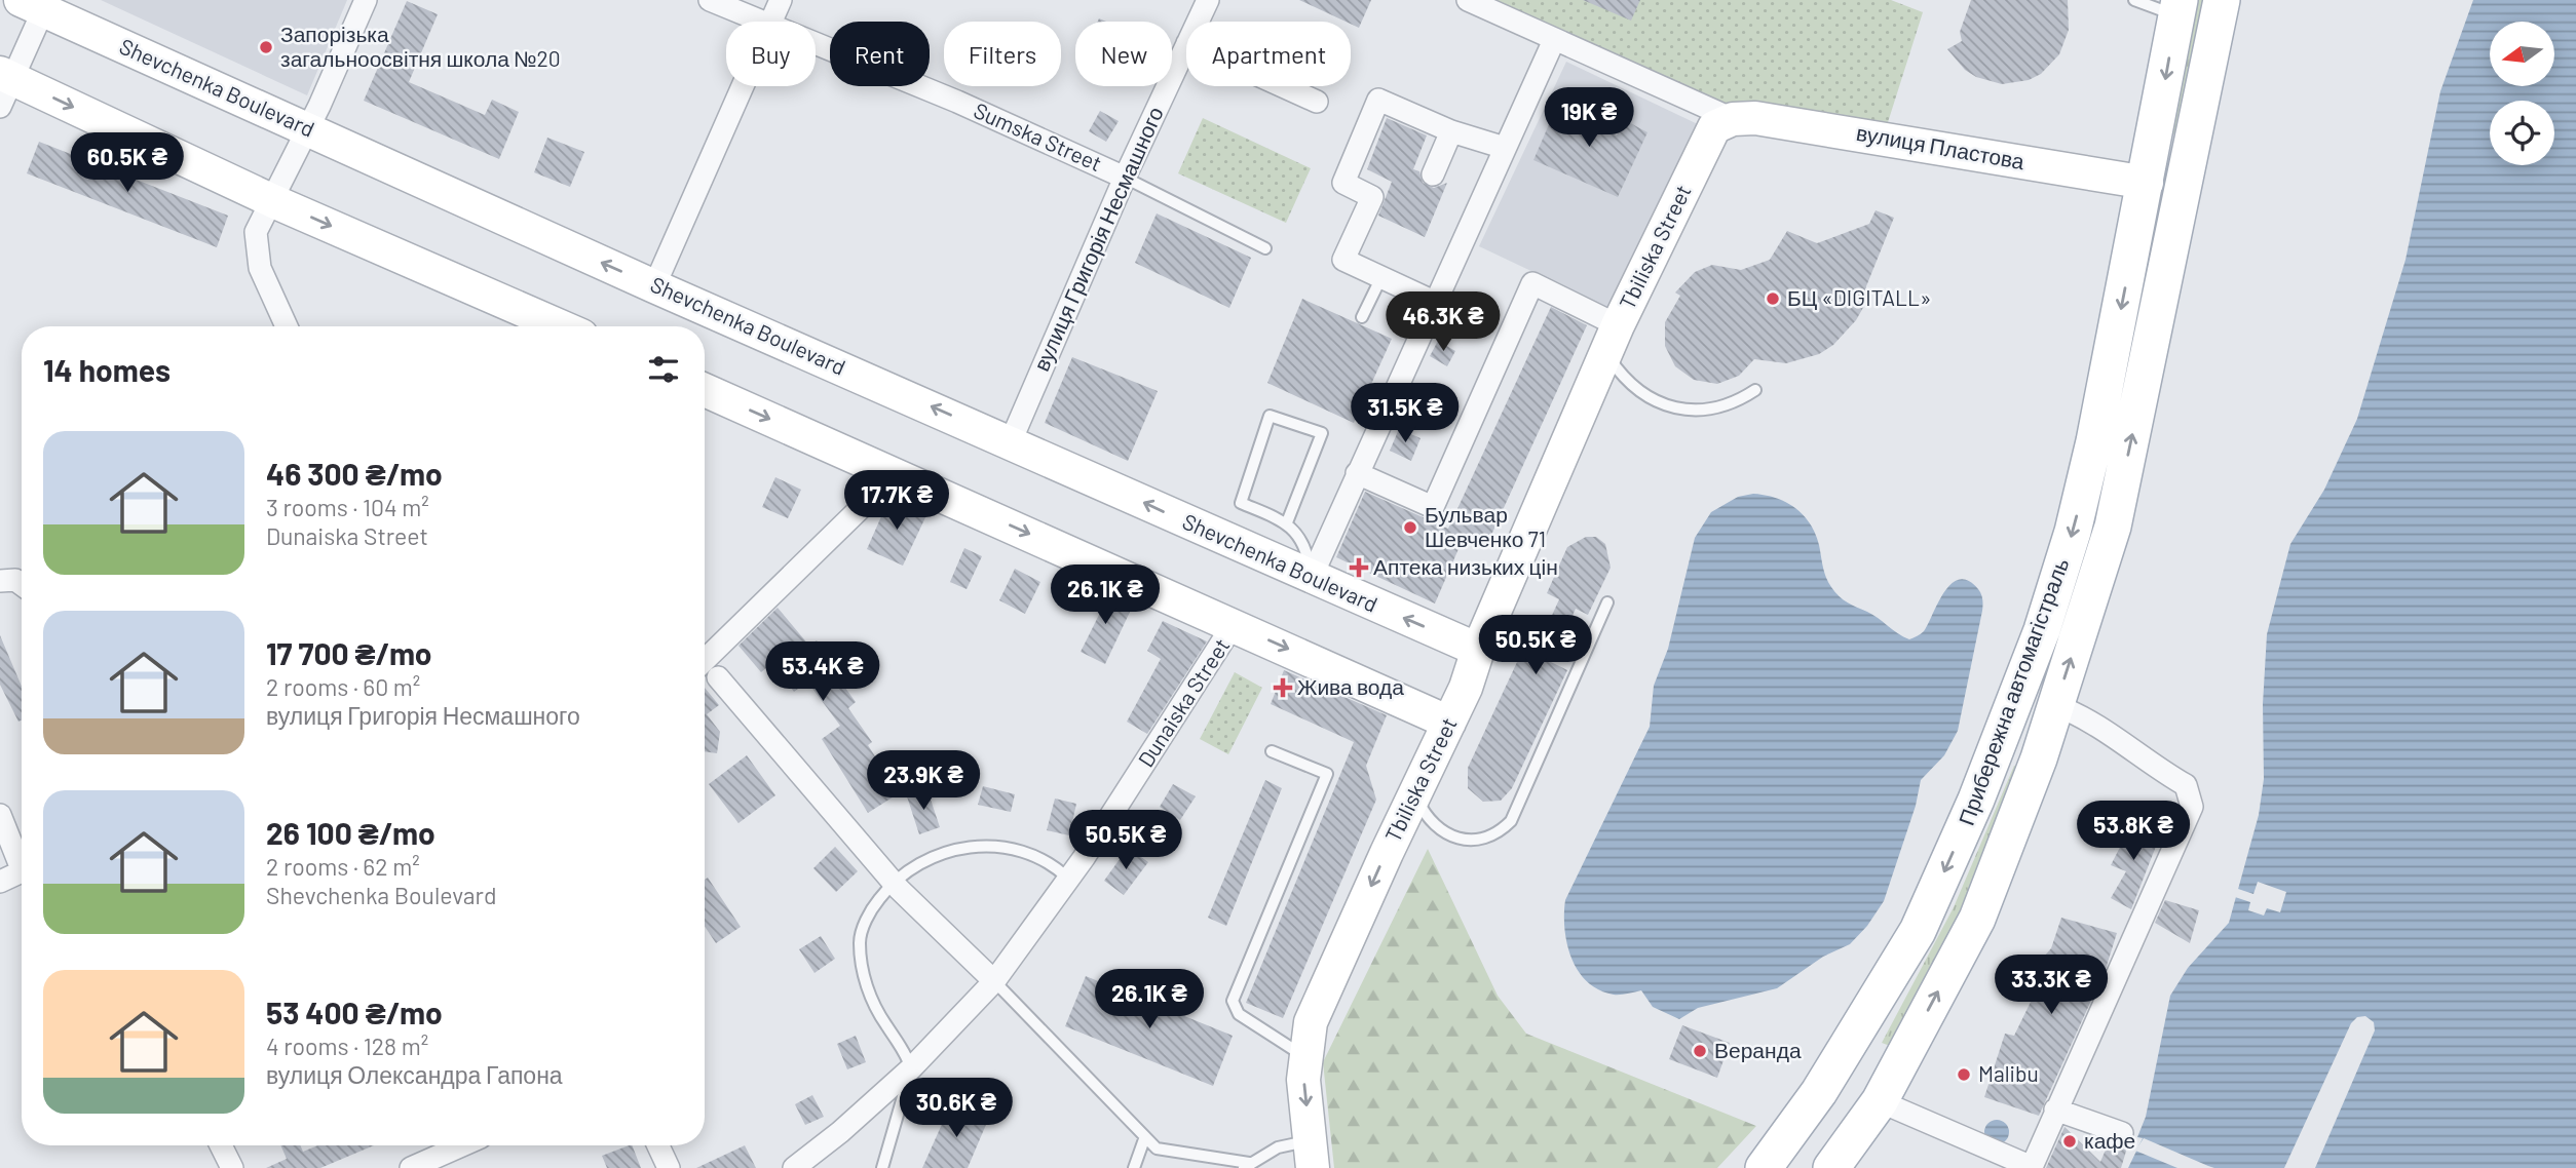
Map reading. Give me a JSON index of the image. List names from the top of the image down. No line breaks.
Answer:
{"streets":{"main road":["Прибережна автомагістраль"],"street":["Shevchenka Boulevard","Sumska Street","вулиця Пластова","вулиця Григорія Несмашного","Tbiliska Street","Dunaiska Street"]},"crossings":[["Shevchenka Boulevard","вулиця Григорія Несмашного"],["Shevchenka Boulevard","Tbiliska Street"],["Sumska Street","вулиця Григорія Несмашного"],["вулиця Пластова","Tbiliska Street"],["вулиця Пластова","Прибережна автомагістраль"]],"places":{"other":["Запорізька загальноосвітня школа №20","БЦ «DIGITALL»","Бульвар Шевченко 71","Веранда","Malibu","кафе"],"health":["Аптека низьких цін","Жива вода"]},"north":"left","page":{"chip":["Buy","Rent","Filters","New","Apartment"],"price":["19K ₴","60.5K ₴","46.3K ₴","31.5K ₴","17.7K ₴","26.1K ₴","50.5K ₴","53.4K ₴","23.9K ₴","53.8K ₴","50.5K ₴","33.3K ₴","26.1K ₴","30.6K ₴"],"heading":"14 homes","list":[{"name":"46 300 ₴/mo","note":"3 rooms · 104 m² · Dunaiska Street"},{"name":"17 700 ₴/mo","note":"2 rooms · 60 m² · вулиця Григорія Несмашного"},{"name":"26 100 ₴/mo","note":"2 rooms · 62 m² · Shevchenka Boulevard"},{"name":"53 400 ₴/mo","note":"4 rooms · 128 m² · вулиця Олександра Гапона"}]}}
